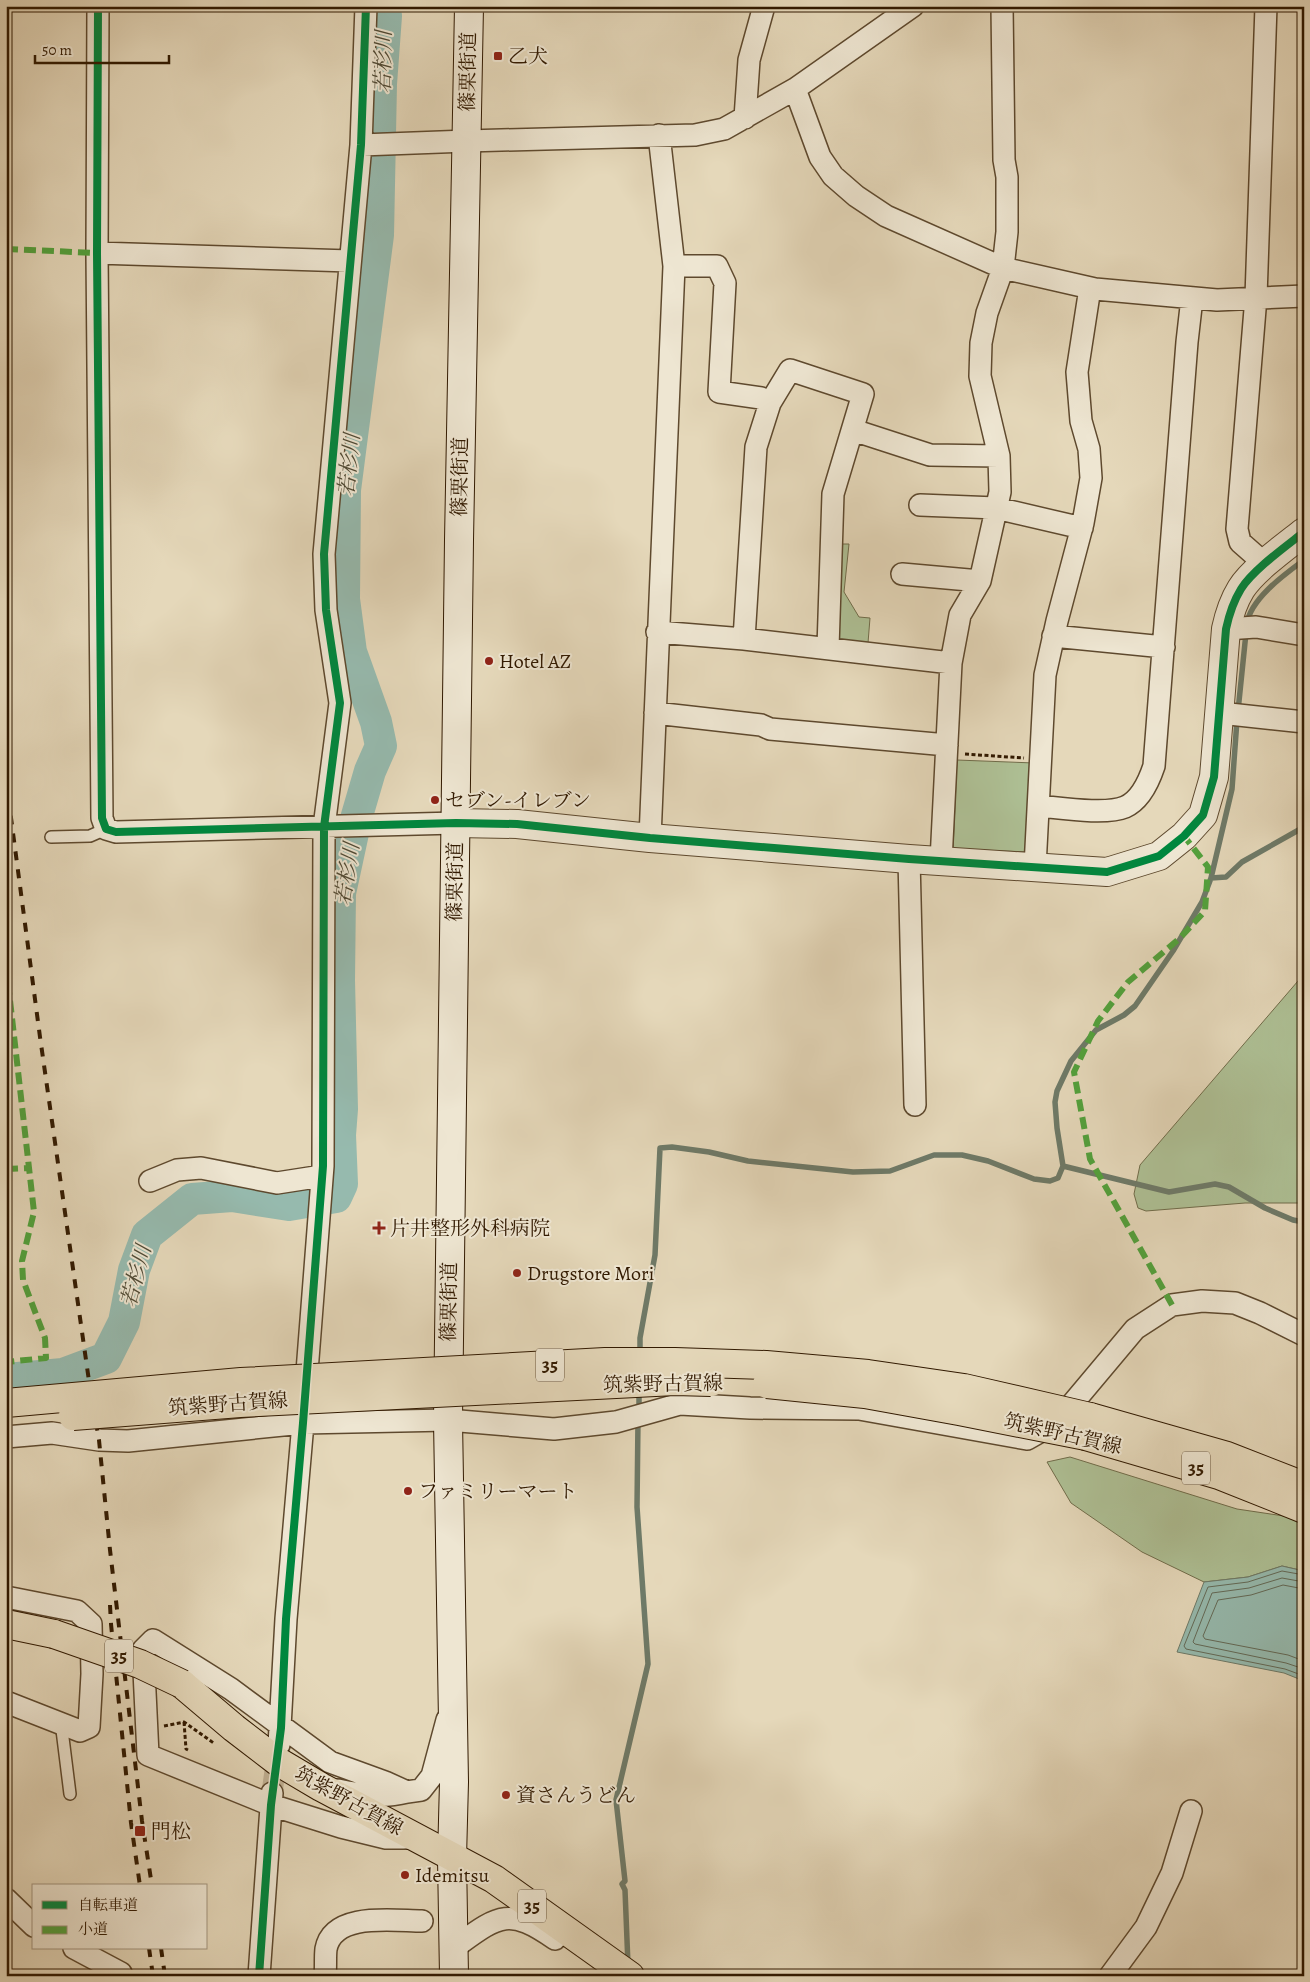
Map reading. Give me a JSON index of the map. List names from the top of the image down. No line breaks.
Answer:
{"streets":{"main road":["篠栗街道","35","筑紫野古賀線"]},"crossings":[["篠栗街道","筑紫野古賀線"]],"water":["若杉川"],"places":{"transit":["乙犬","門松"],"other":["Hotel AZ","セブン-イレブン","Drugstore Mori","ファミリーマート","資さんうどん","Idemitsu"],"health":["片井整形外科病院"]},"legend":["自転車道","小道"],"scale_bar":"50 m"}
